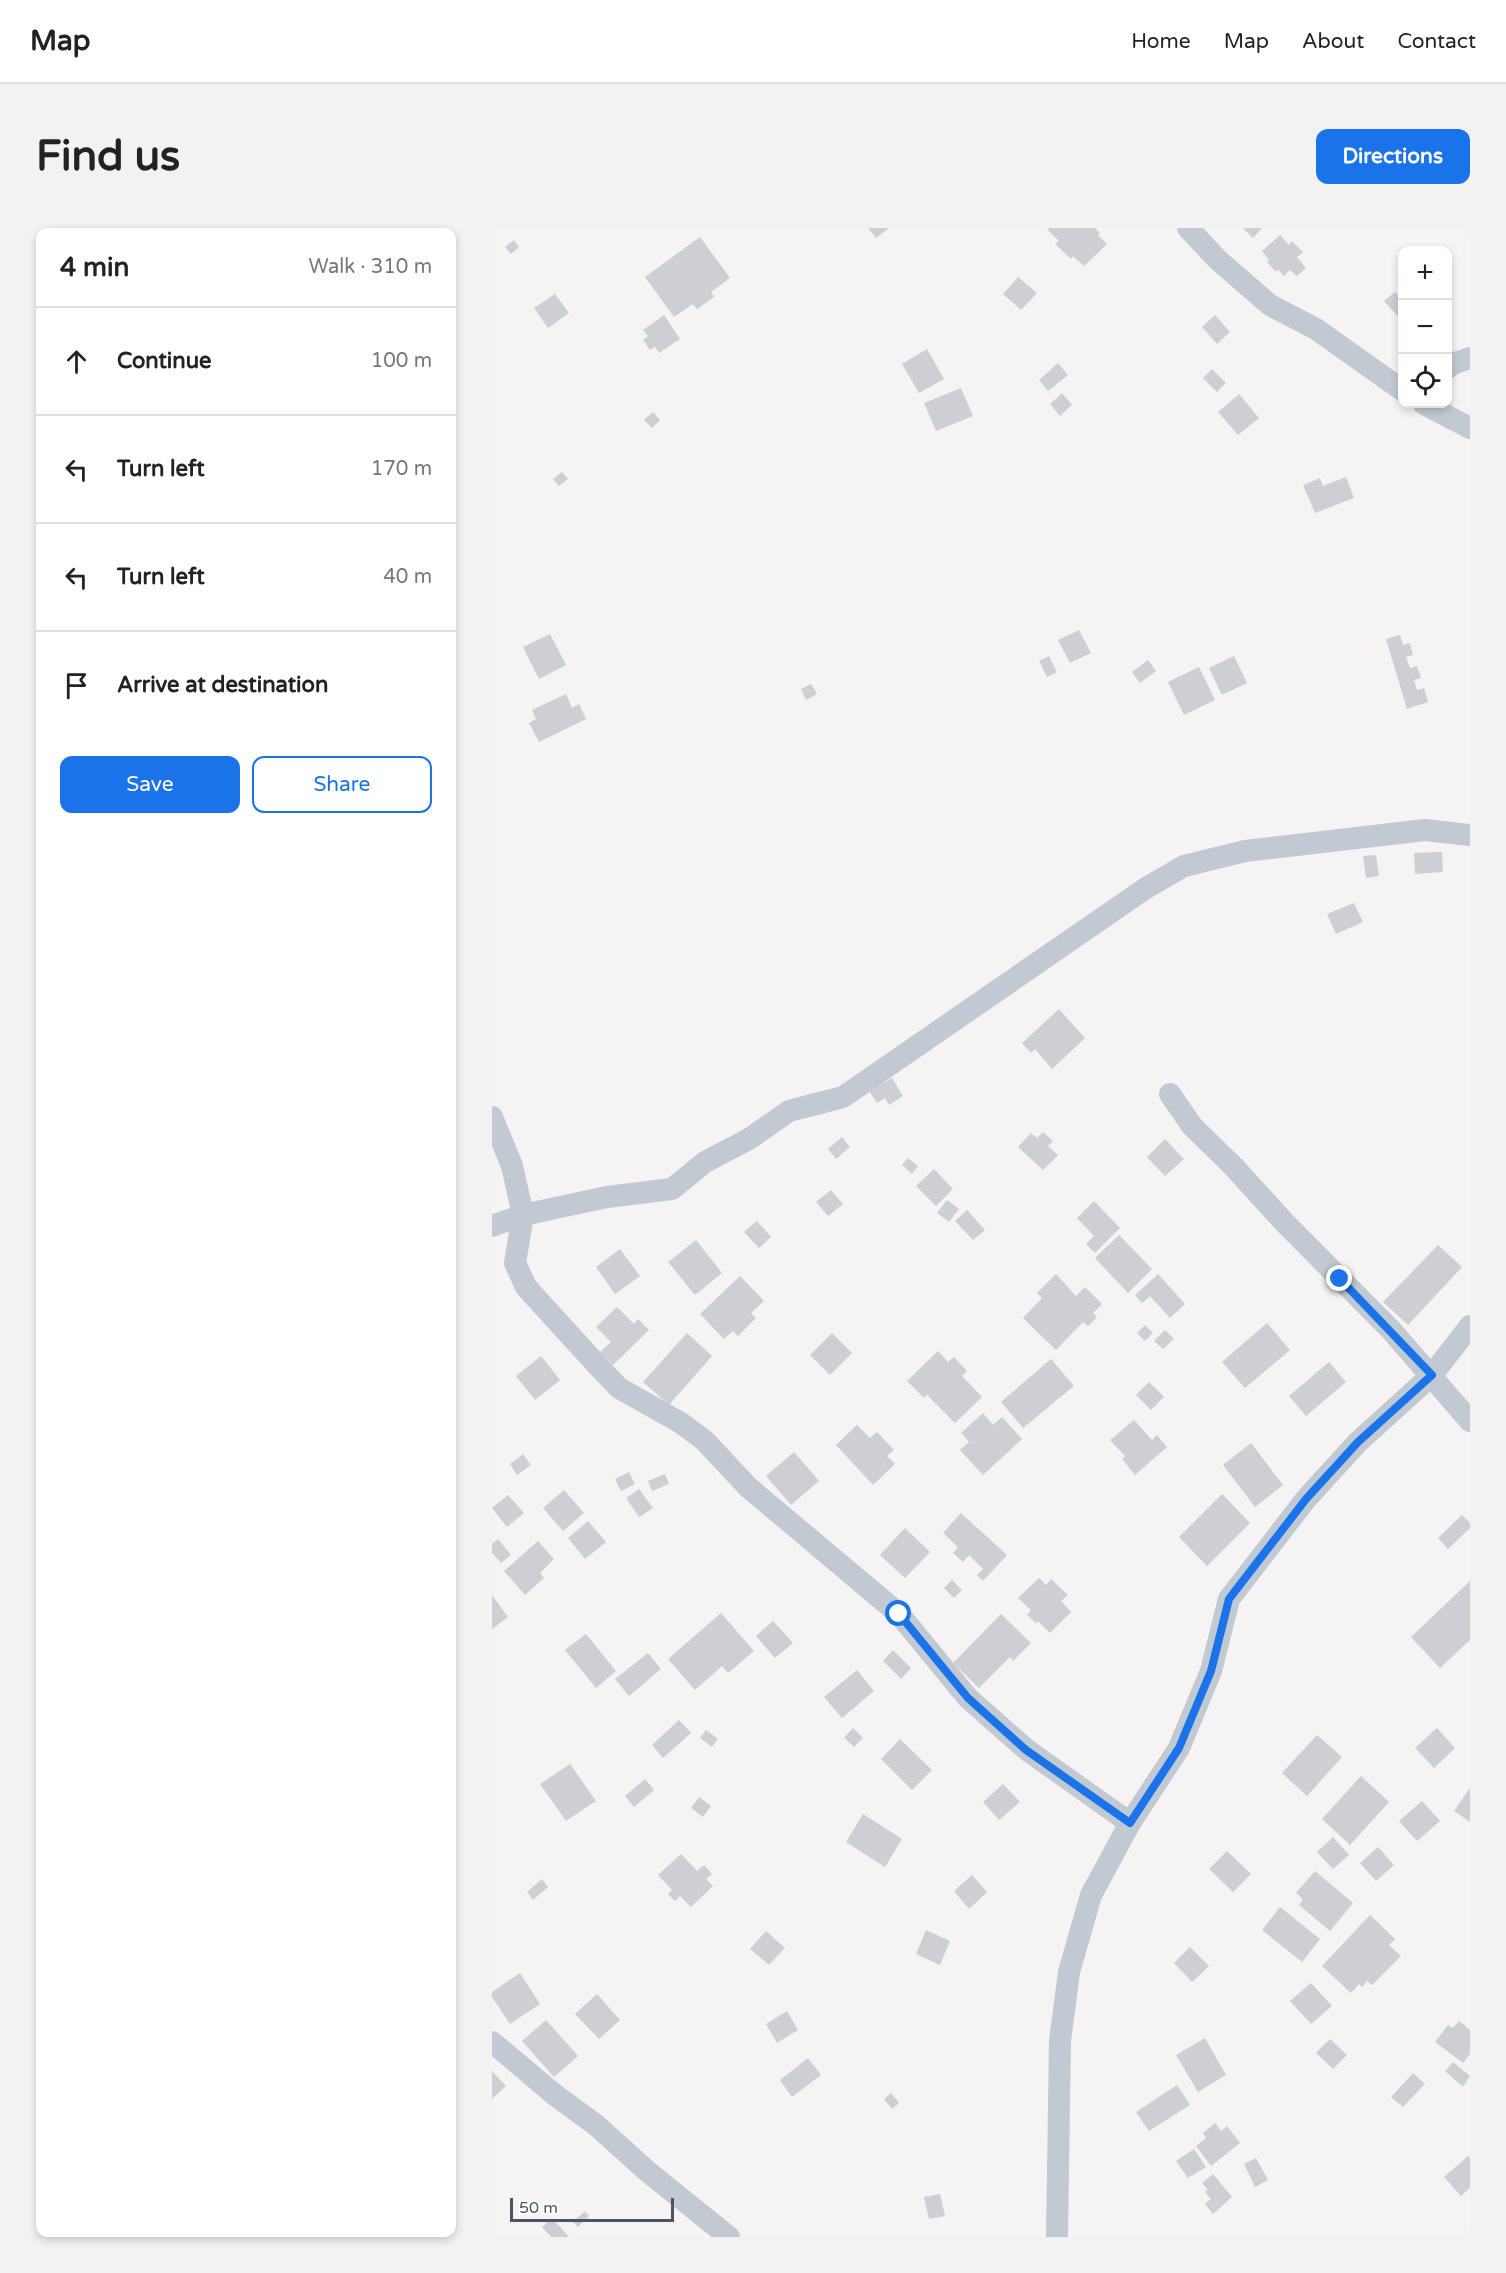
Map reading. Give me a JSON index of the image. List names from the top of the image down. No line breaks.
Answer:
{"scale_bar":"50 m","page":{"header":"Map","nav":["Home","Map","About","Contact"],"buttons":["Directions",["Save","Share"]],"title":"Find us","heading":["4 min","Walk · 310 m"],"map_buttons":["+","−"],"list":[["Continue","100 m"],["Turn left","170 m"],["Turn left","40 m"],"Arrive at destination"],"scale":"50 m"}}
